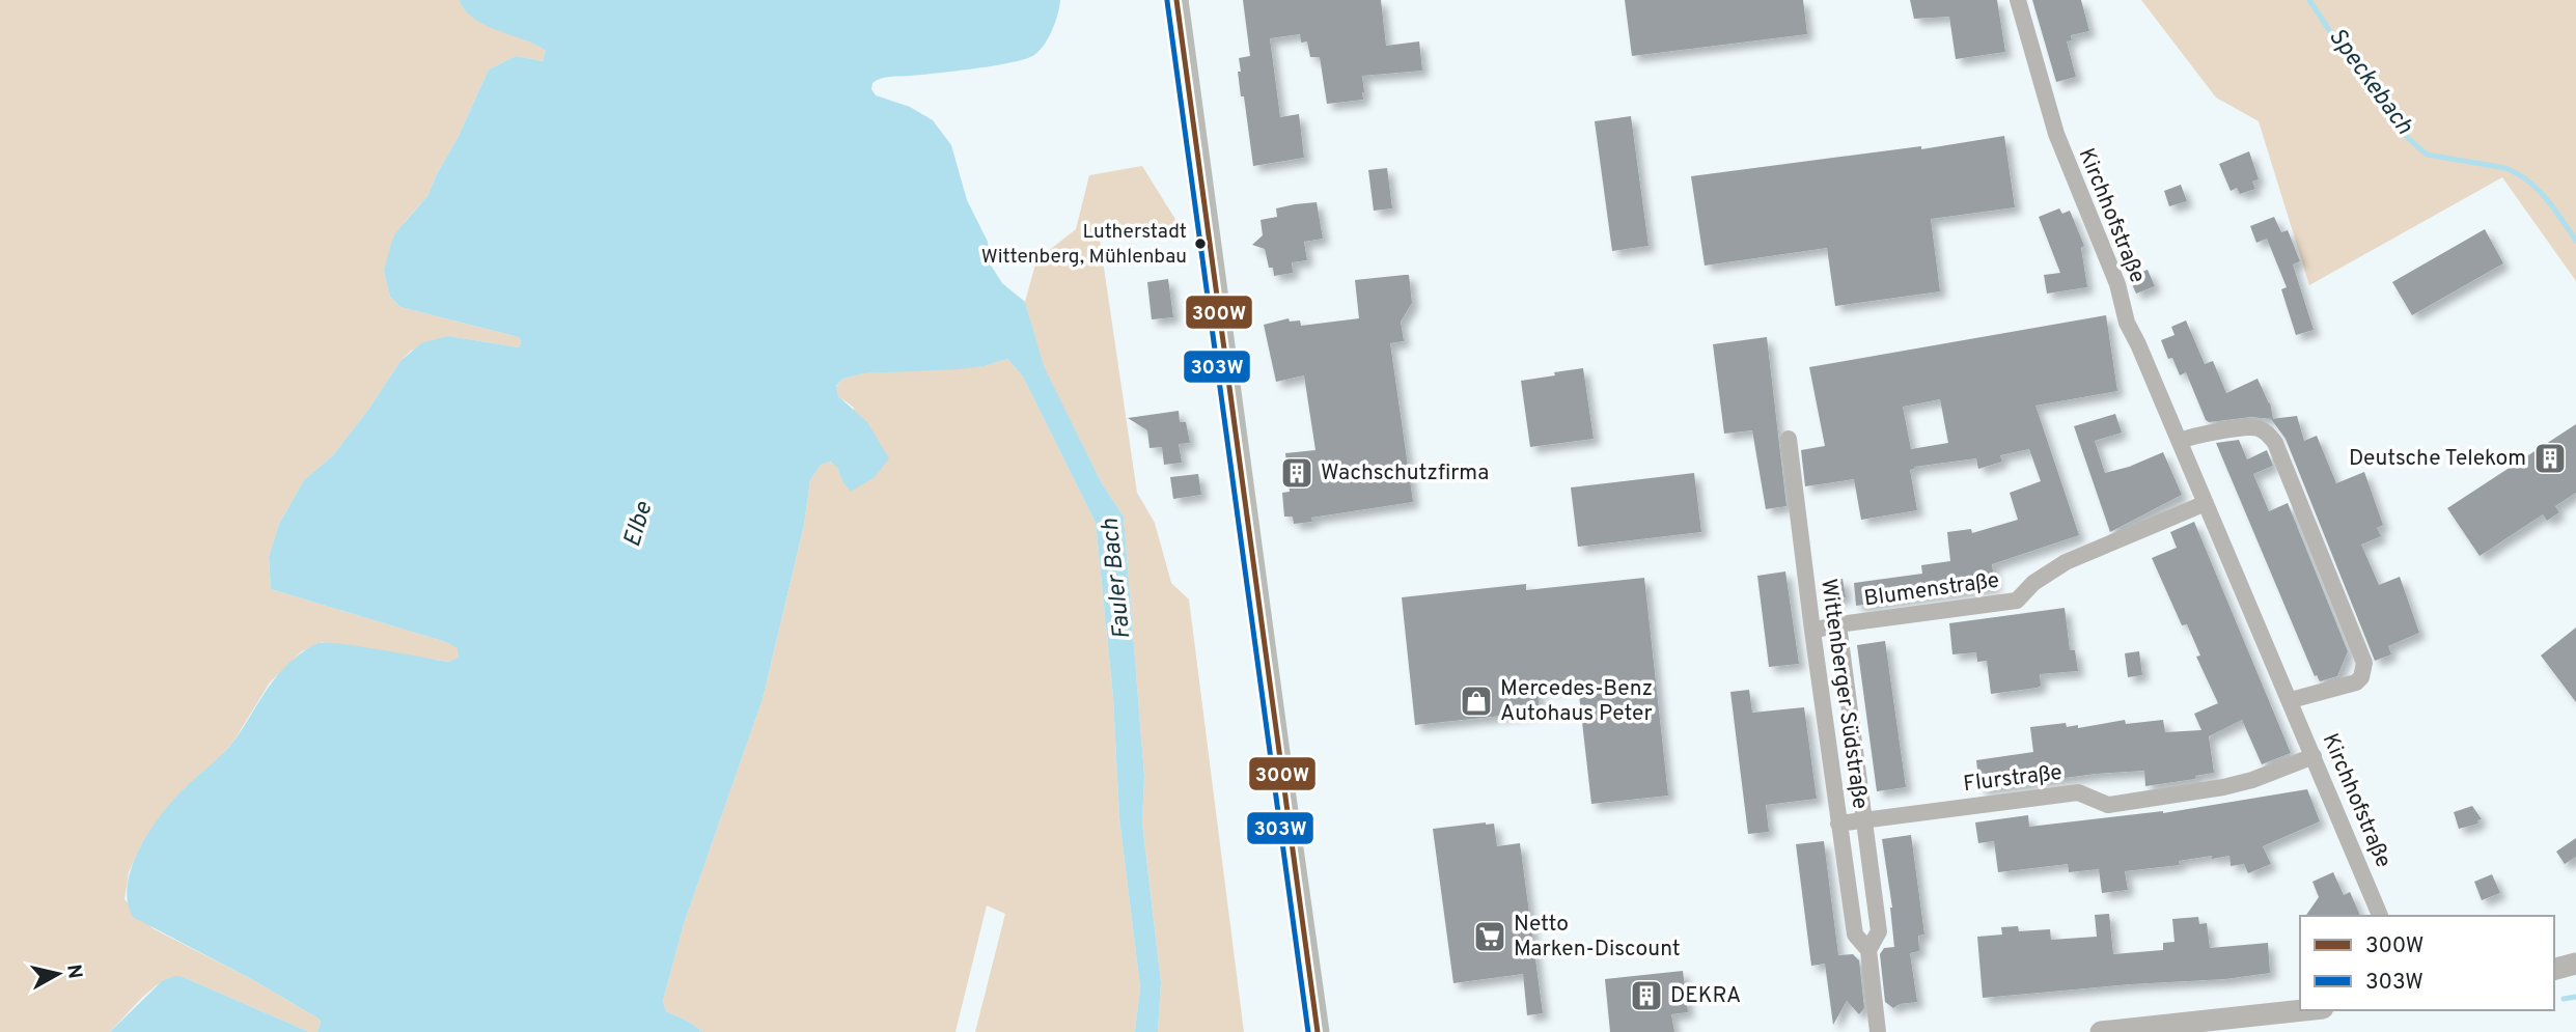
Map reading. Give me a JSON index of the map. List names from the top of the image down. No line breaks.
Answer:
{"streets":{"street":["Kirchhofstraße","Blumenstraße","Wittenberger Südstraße","Flurstraße"]},"crossings":[["Kirchhofstraße","Blumenstraße"],["Kirchhofstraße","Flurstraße"],["Blumenstraße","Wittenberger Südstraße"],["Wittenberger Südstraße","Flurstraße"]],"water":["Speckebach","Elbe","Fauler Bach"],"places":{"other":["Lutherstadt Wittenberg, Mühlenbau"],"building":["Deutsche Telekom","Wachschutzfirma","DEKRA"],"shop":["Mercedes-Benz Autohaus Peter"],"supermarket":["Netto Marken-Discount"]},"lines":["transit line 300W","transit line 303W"],"legend":["300W","303W"],"north":"right"}
